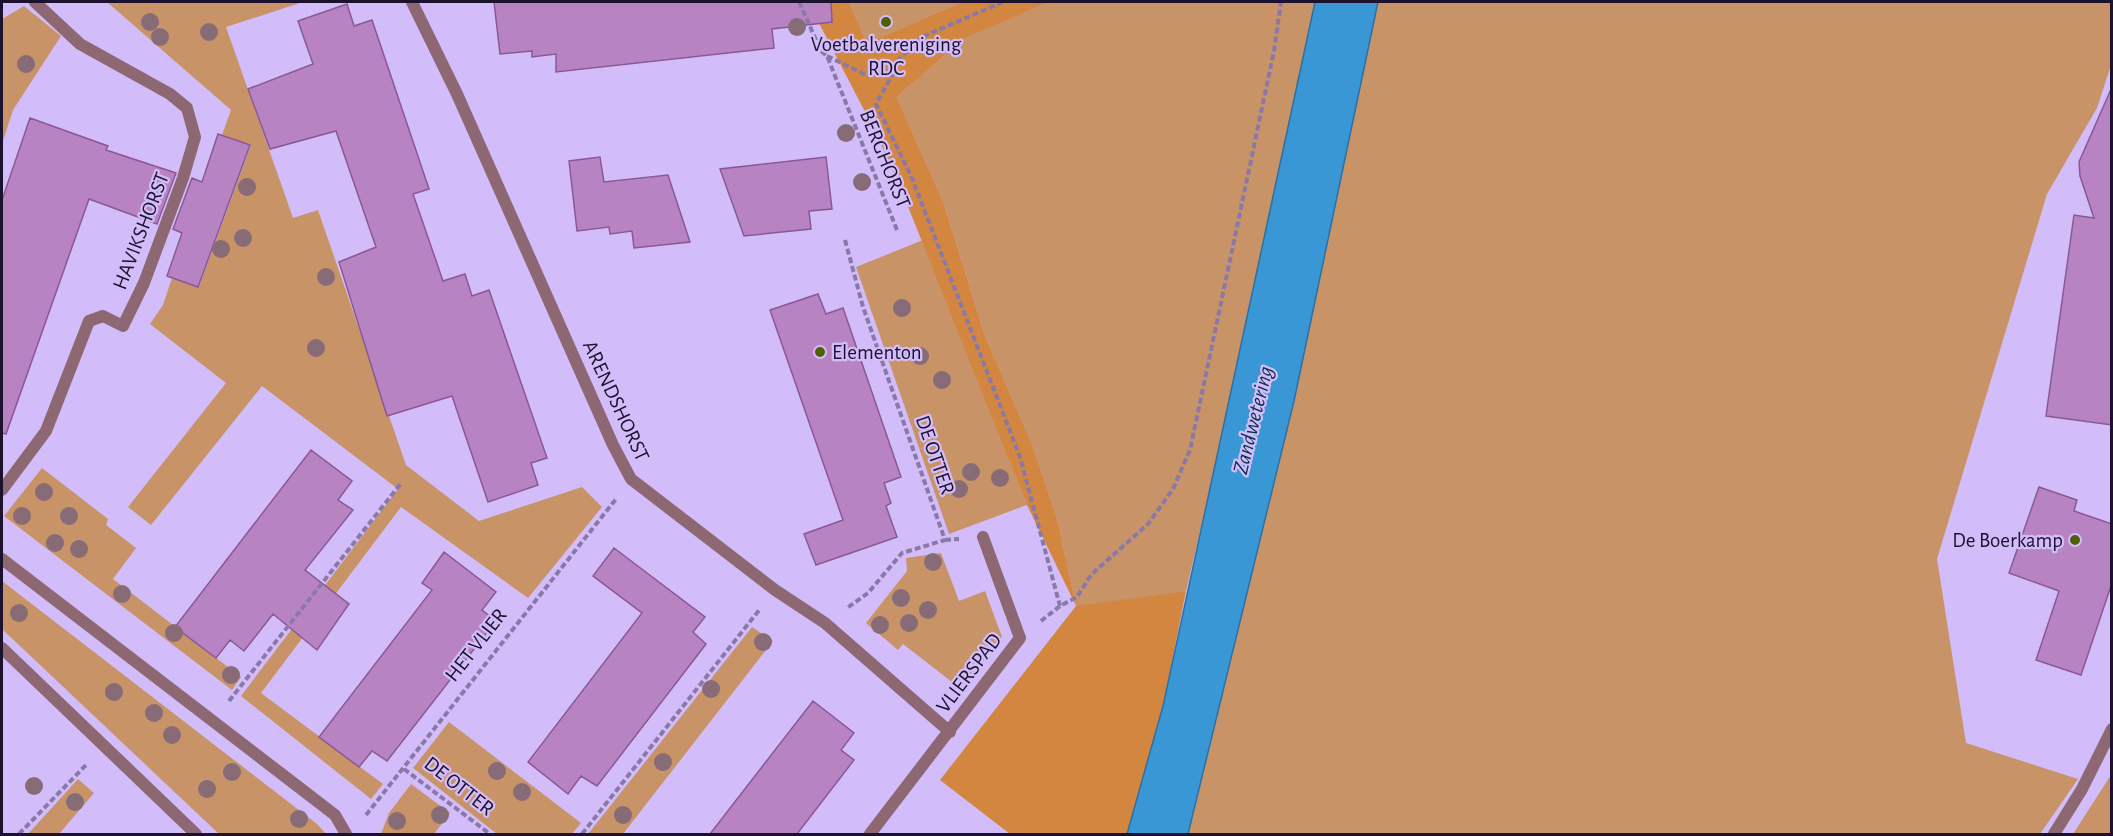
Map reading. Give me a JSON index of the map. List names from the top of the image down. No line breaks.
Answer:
{"streets":{"street":["HAVIKSHORST","ARENDSHORST","VLIERSPAD"],"path":["BERGHORST","DE OTTER","HET VLIER"]},"crossings":[["ARENDSHORST","DE OTTER"],["ARENDSHORST","HET VLIER"],["ARENDSHORST","VLIERSPAD"],["DE OTTER","HET VLIER"]],"water":["Zandwetering"],"places":["Voetbalvereniging RDC","Elementon","De Boerkamp"]}
